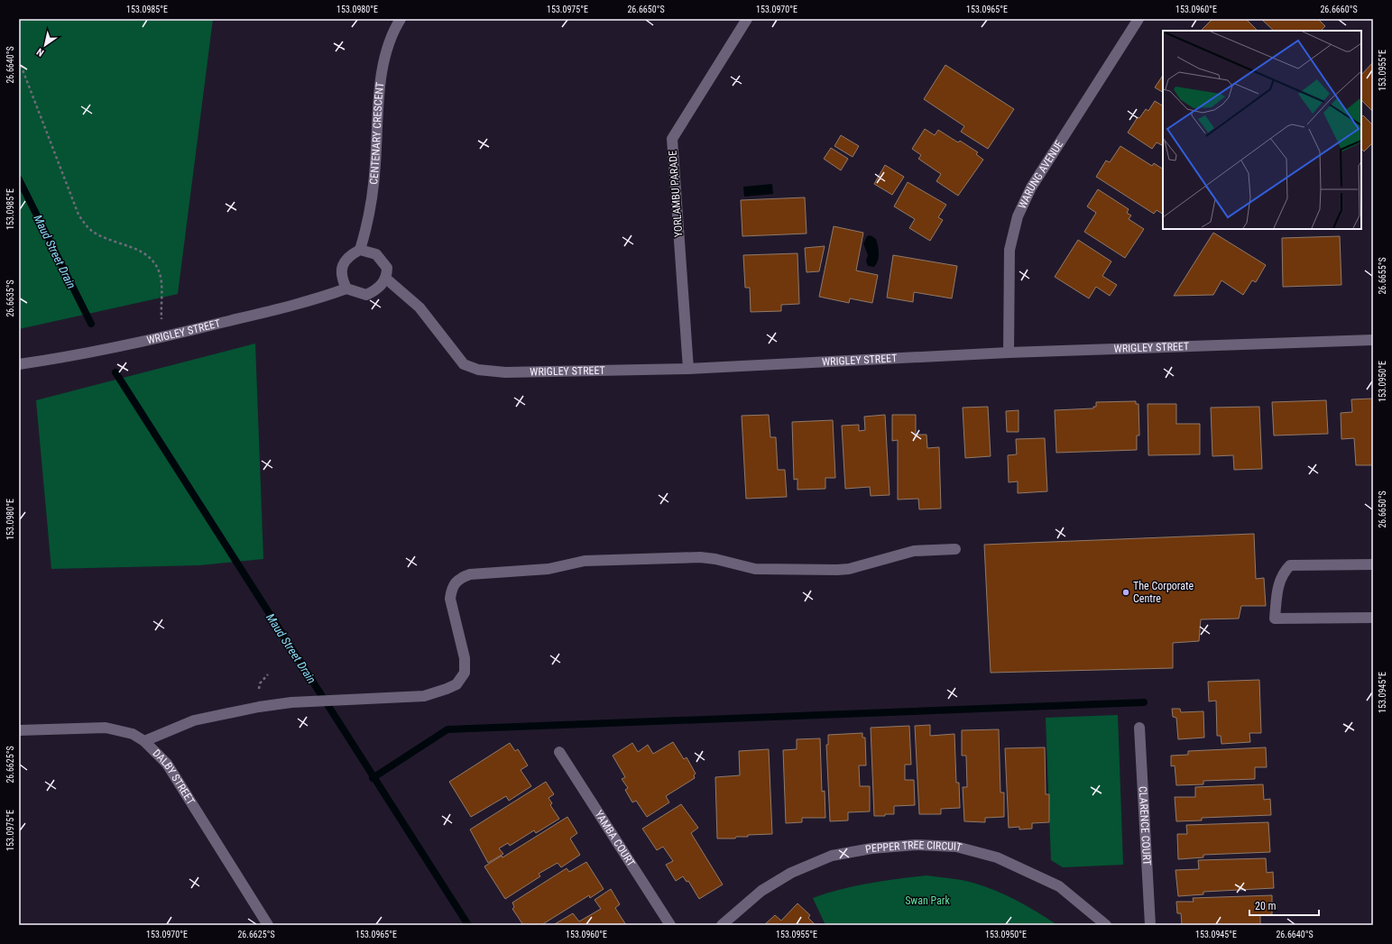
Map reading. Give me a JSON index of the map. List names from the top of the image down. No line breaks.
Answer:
{"streets":{"street":["CENTENARY CRESCENT","WARUNG AVENUE","YORLAMBU PARADE","WRIGLEY STREET","DALBY STREET","CLARENCE COURT","YAMBA COURT","PEPPER TREE CIRCUIT"]},"crossings":[["CENTENARY CRESCENT","WRIGLEY STREET"],["WARUNG AVENUE","WRIGLEY STREET"],["YORLAMBU PARADE","WRIGLEY STREET"]],"water":["Maud Street Drain"],"parks":["Swan Park"],"places":["The Corporate Centre"],"scale_bar":"20 m","north":"bottom left","coordinates":["153.0985°E","153.0980°E","153.0975°E","26.6650°S","153.0970°E","153.0965°E","153.0960°E","26.6660°S","26.6640°S","153.0955°E","26.6655°S","26.6635°S","153.0950°E","153.0945°E","26.6625°S"]}
